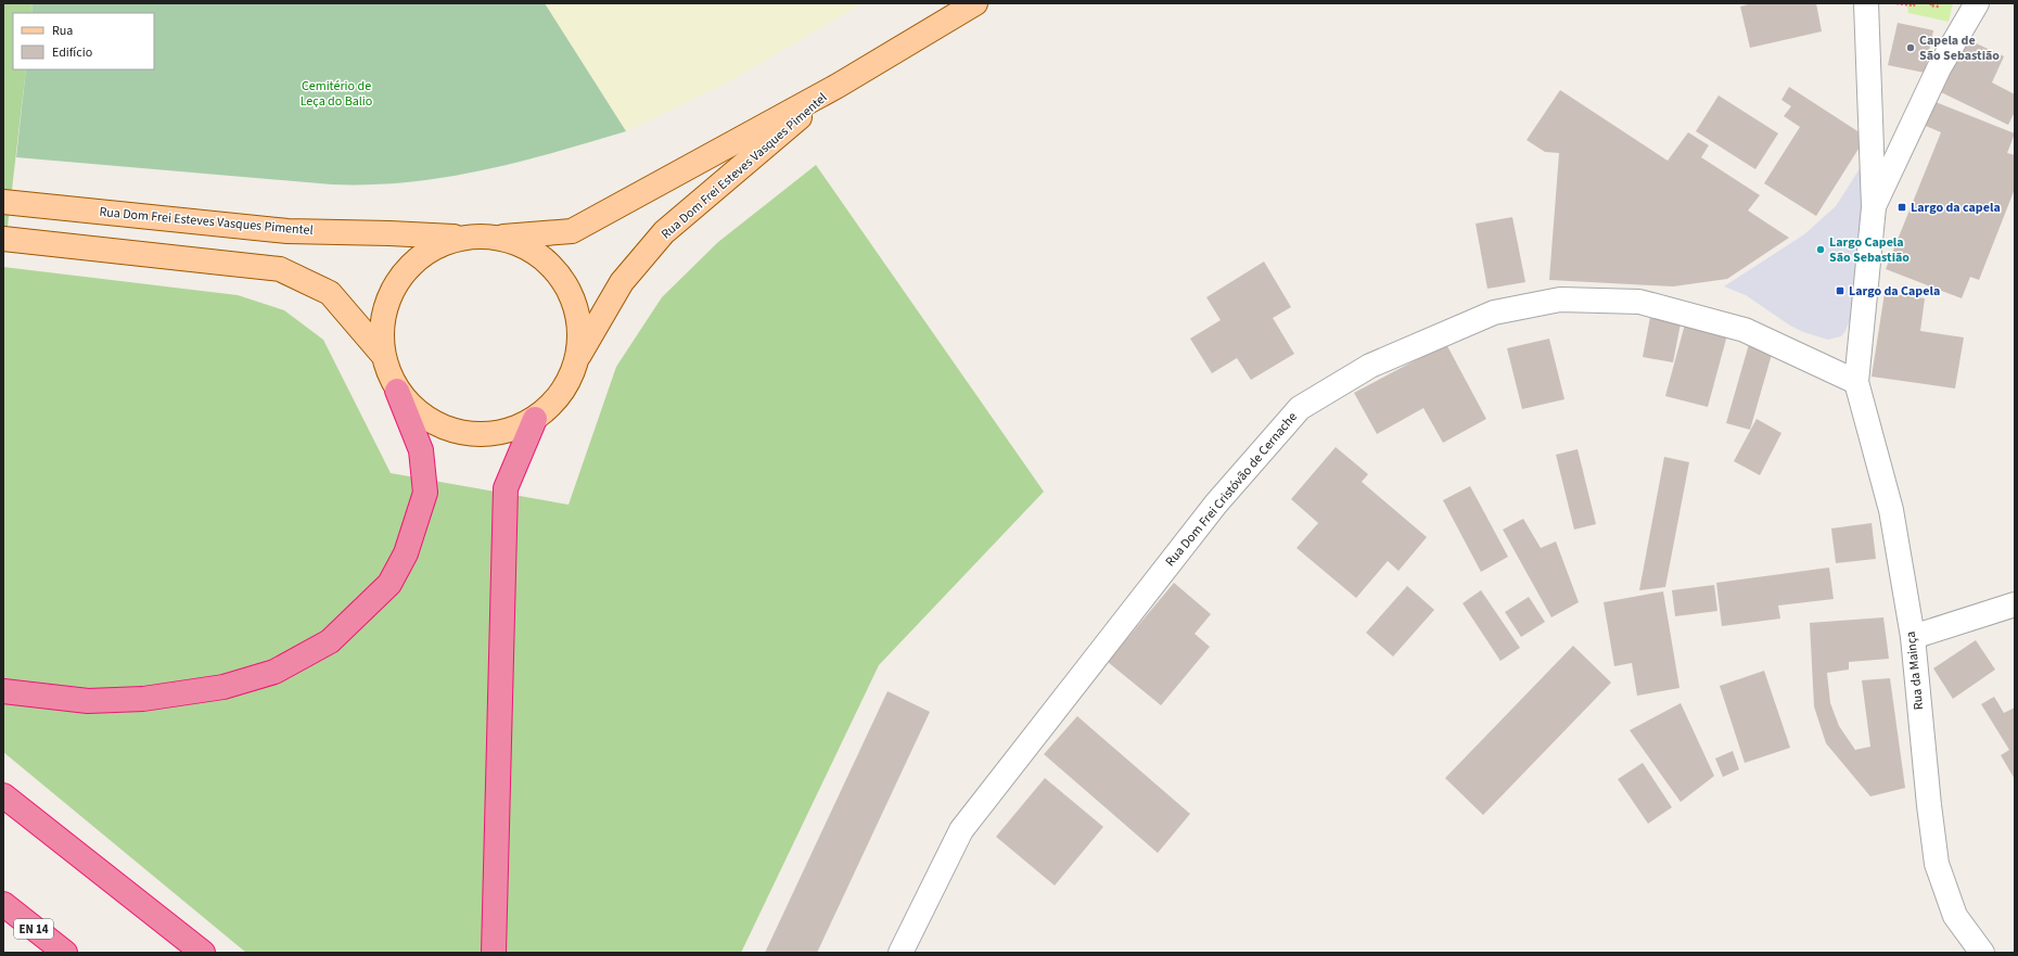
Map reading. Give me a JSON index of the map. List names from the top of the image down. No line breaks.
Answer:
{"streets":{"highway":["EN 14"],"main road":["Rua Dom Frei Esteves Vasques Pimentel"],"street":["Rua Dom Frei Cristóvão de Cernache","Rua da Mainça"]},"crossings":[["Rua Dom Frei Cristóvão de Cernache","Rua da Mainça"]],"parks":["Cemitério de Leça do Balio"],"places":{"other":["Capela de São Sebastião","Largo Capela São Sebastião"],"transit":["Largo da capela","Largo da Capela"]},"legend":["Rua","Edifício"]}
